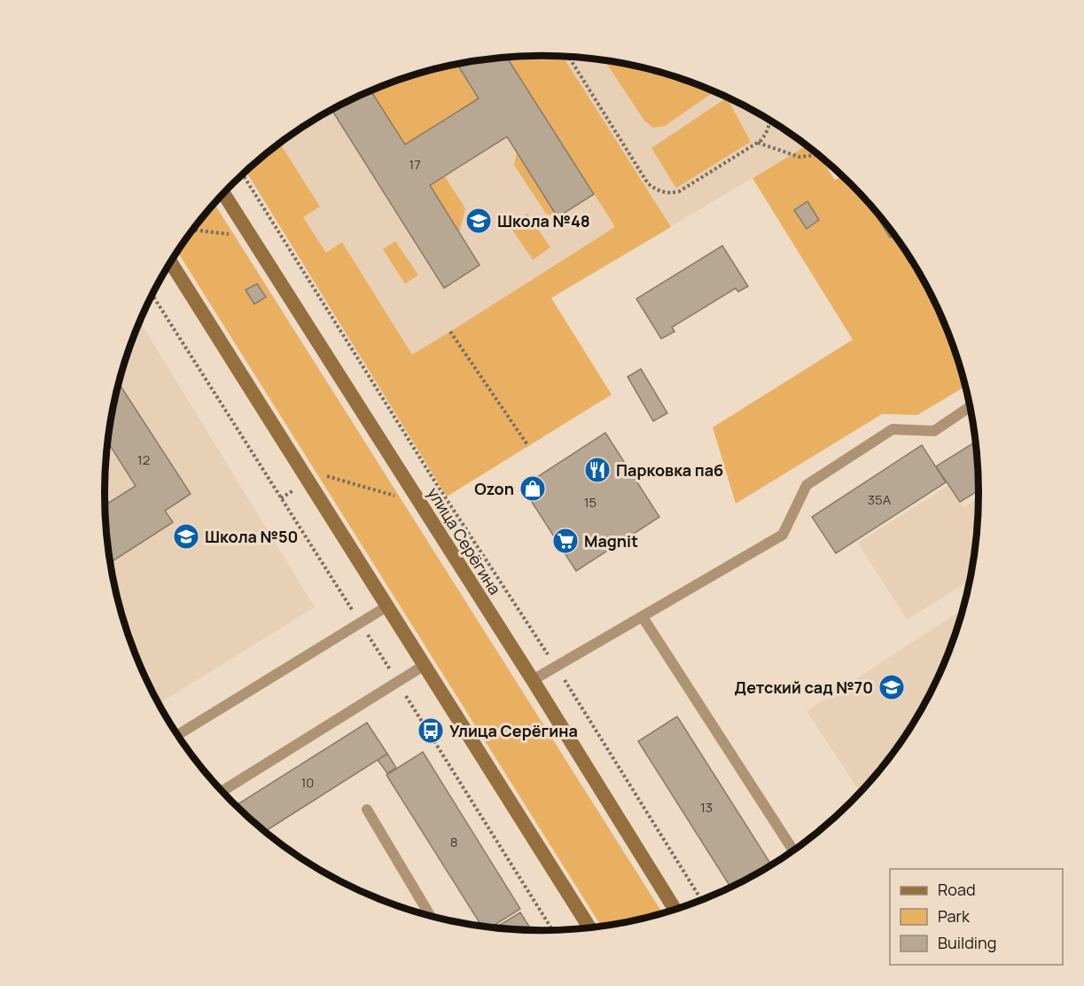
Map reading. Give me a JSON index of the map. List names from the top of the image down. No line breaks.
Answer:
{"streets":{"main road":["улица Серёгина"]},"places":{"school or university":["Школа №48","Школа №50","Детский сад №70"],"restaurant":["Парковка паб"],"shop":["Ozon"],"supermarket":["Magnit"],"bus stop":["Улица Серёгина"]},"house_numbers":["17","12","35А","15","10","13","8"],"legend":["Road","Park","Building"]}
